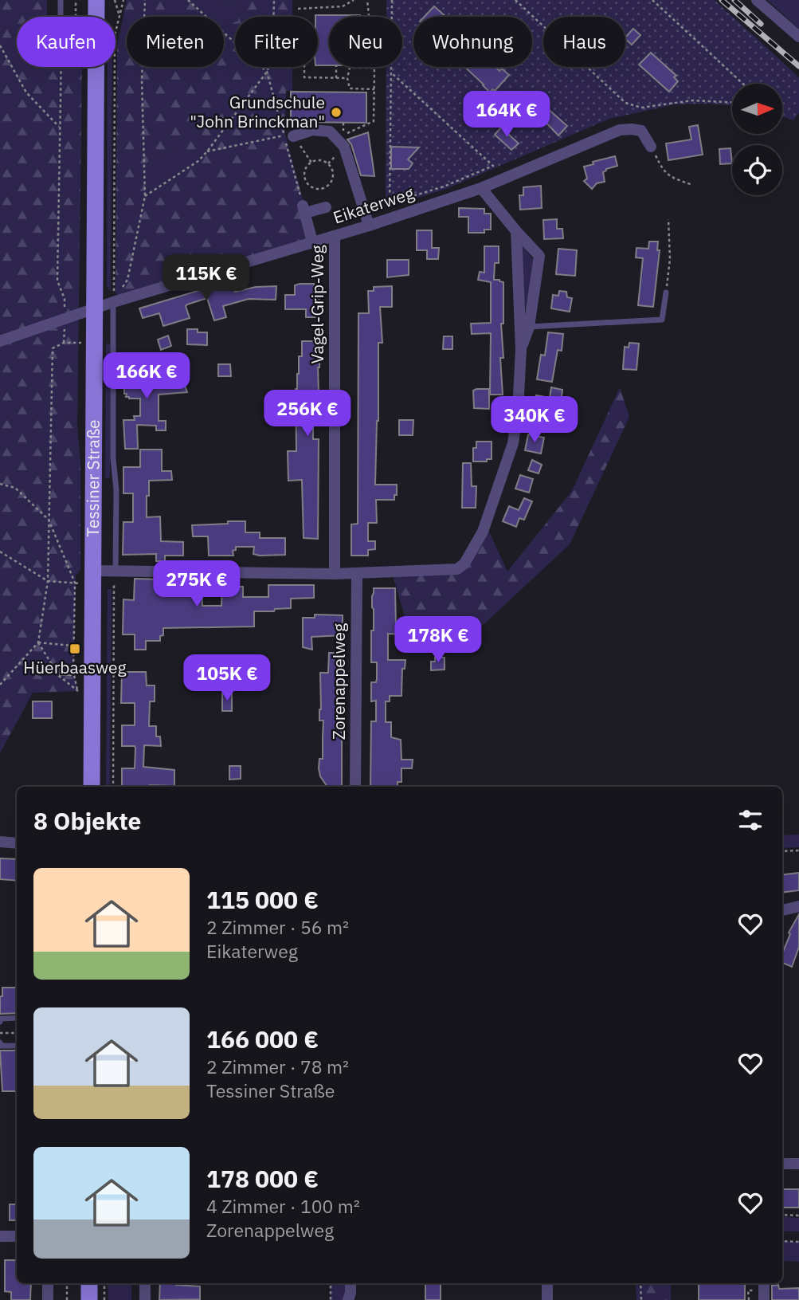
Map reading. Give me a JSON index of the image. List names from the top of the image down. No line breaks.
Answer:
{"streets":{"main road":["Tessiner Straße"],"street":["Eikaterweg","Vagel-Grip-Weg","Zorenappelweg"]},"crossings":[["Eikaterweg","Vagel-Grip-Weg"],["Eikaterweg","Tessiner Straße"]],"places":{"other":["Grundschule \"John Brinckman\""],"transit":["Hüerbaasweg"]},"north":"right","page":{"chip":["Kaufen","Mieten","Filter","Neu","Wohnung","Haus"],"price":["164K €","115K €","166K €","256K €","340K €","275K €","178K €","105K €"],"heading":"8 Objekte","list":[{"name":"115 000 €","note":"2 Zimmer · 56 m² · Eikaterweg"},{"name":"166 000 €","note":"2 Zimmer · 78 m² · Tessiner Straße"},{"name":"178 000 €","note":"4 Zimmer · 100 m² · Zorenappelweg"}]}}
